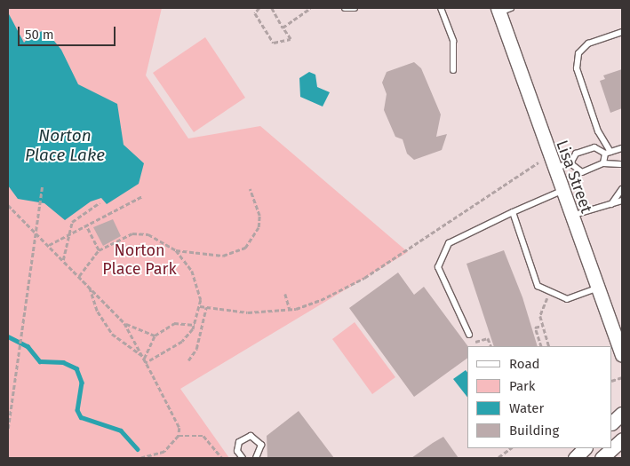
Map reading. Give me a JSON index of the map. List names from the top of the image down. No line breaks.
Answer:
{"streets":{"street":["Lisa Street"]},"water":["Norton Place Lake"],"parks":["Norton Place Park"],"legend":["Road","Park","Water","Building"],"scale_bar":"50 m"}
